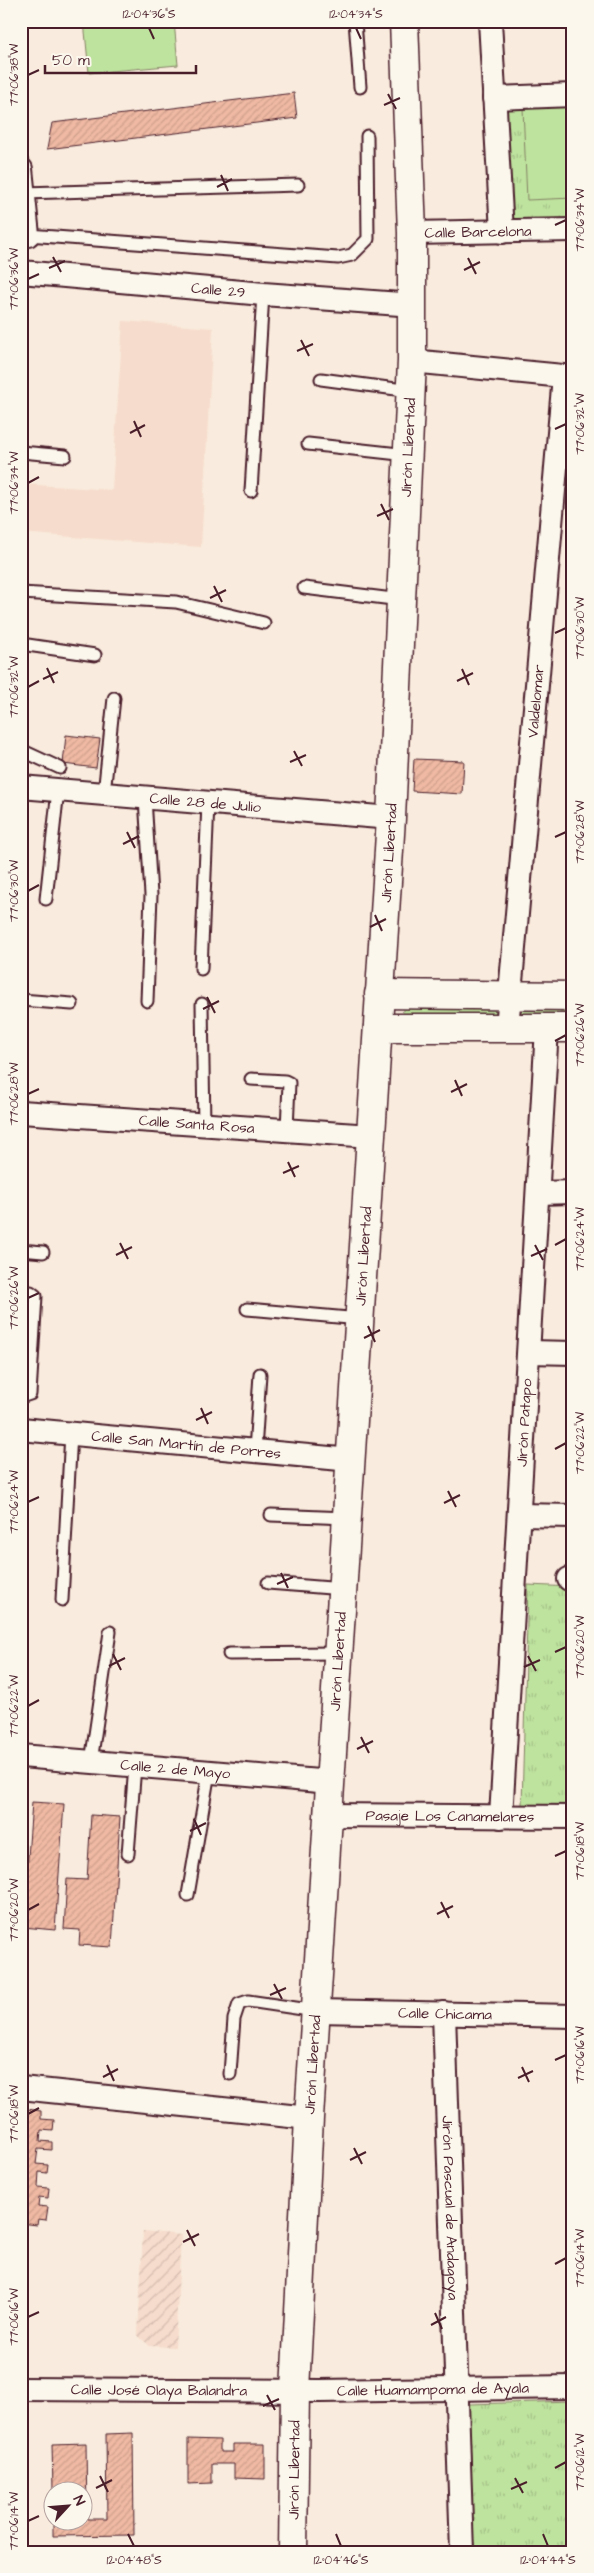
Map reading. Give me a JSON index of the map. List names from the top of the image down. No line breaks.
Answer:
{"streets":{"street":["Calle Barcelona","Calle 29","Jirón Libertad","Valdelomar","Calle 28 de Julio","Calle Santa Rosa","Jirón Patapo","Calle San Martín de Porres","Calle 2 de Mayo","Pasaje Los Canamelares","Calle Chicama","Jirón Pascual de Andagoya","Calle José Olaya Balandra","Calle Huamampoma de Ayala"]},"crossings":[["Calle Barcelona","Jirón Libertad"],["Calle 29","Jirón Libertad"],["Jirón Libertad","Calle 28 de Julio"],["Jirón Libertad","Calle Santa Rosa"],["Jirón Libertad","Calle San Martín de Porres"],["Jirón Libertad","Calle 2 de Mayo"],["Jirón Libertad","Pasaje Los Canamelares"],["Jirón Libertad","Calle Chicama"],["Jirón Libertad","Calle José Olaya Balandra"],["Jirón Libertad","Calle Huamampoma de Ayala"],["Jirón Patapo","Pasaje Los Canamelares"],["Calle Chicama","Jirón Pascual de Andagoya"],["Jirón Pascual de Andagoya","Calle Huamampoma de Ayala"],["Calle José Olaya Balandra","Calle Huamampoma de Ayala"]],"scale_bar":"50 m","north":"top right","coordinates":["12°04'36\"S","12°04'34\"S","77°06'38\"W","77°06'34\"W","77°06'36\"W","77°06'32\"W","77°06'30\"W","77°06'28\"W","77°06'26\"W","77°06'24\"W","77°06'22\"W","77°06'20\"W","77°06'18\"W","77°06'16\"W","77°06'14\"W","77°06'12\"W","12°04'48\"S","12°04'46\"S","12°04'44\"S"]}
